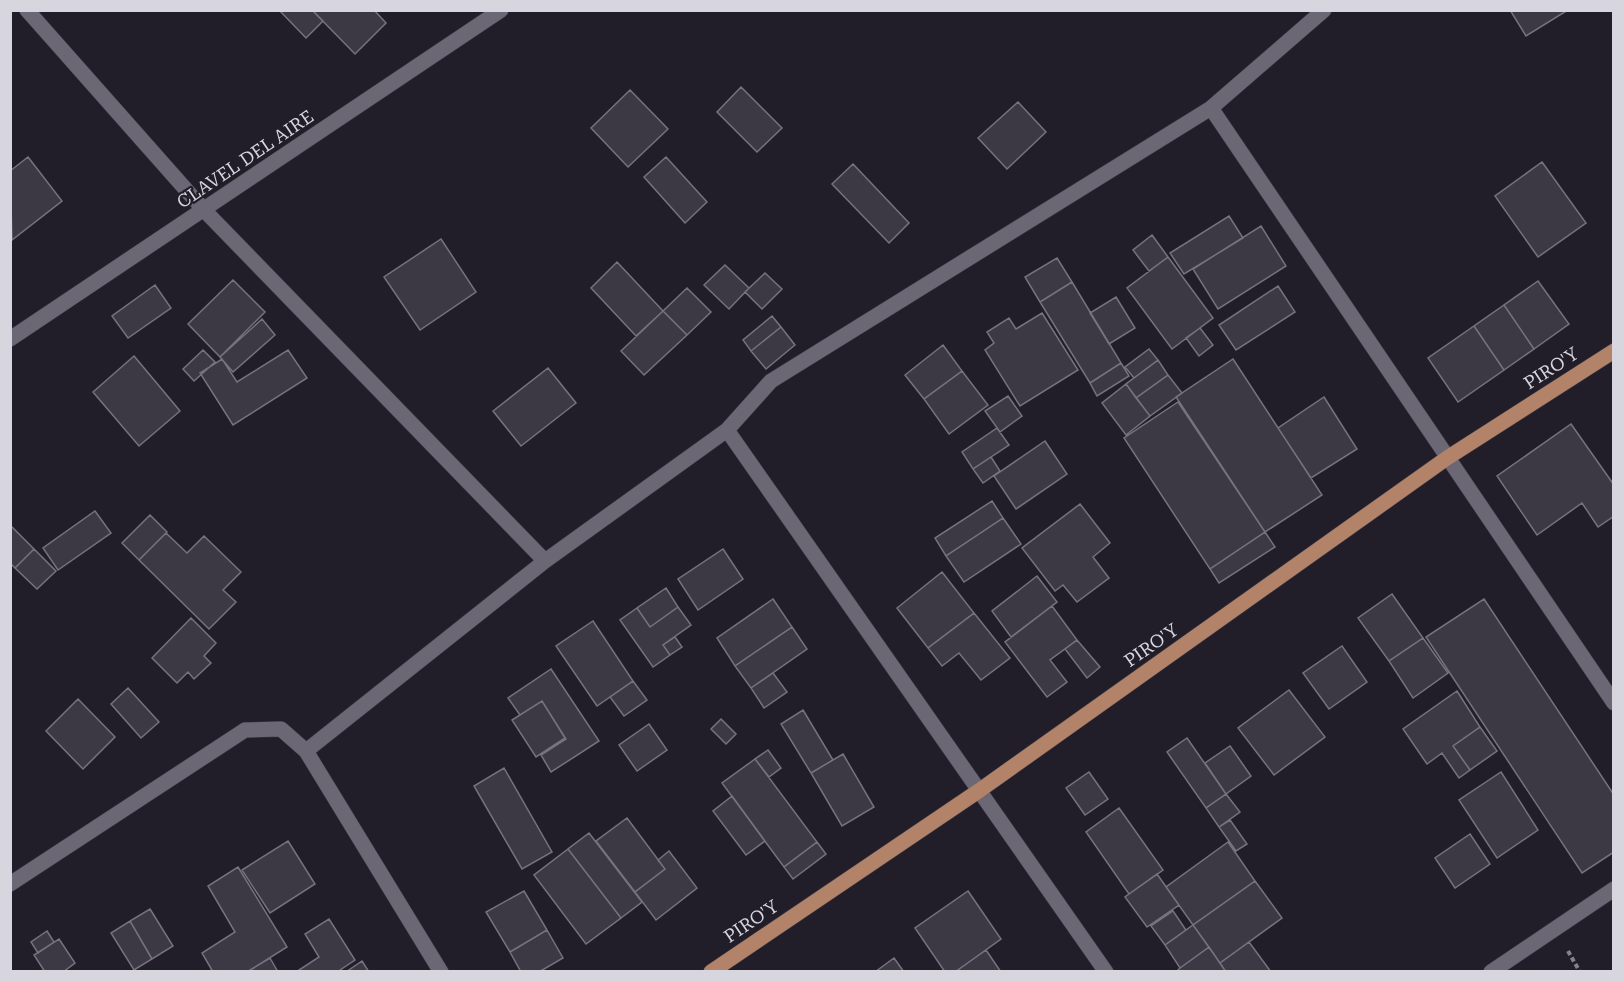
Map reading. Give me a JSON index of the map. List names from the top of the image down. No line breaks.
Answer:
{"streets":{"main road":["PIRO'Y"],"street":["CLAVEL DEL AIRE"]}}
